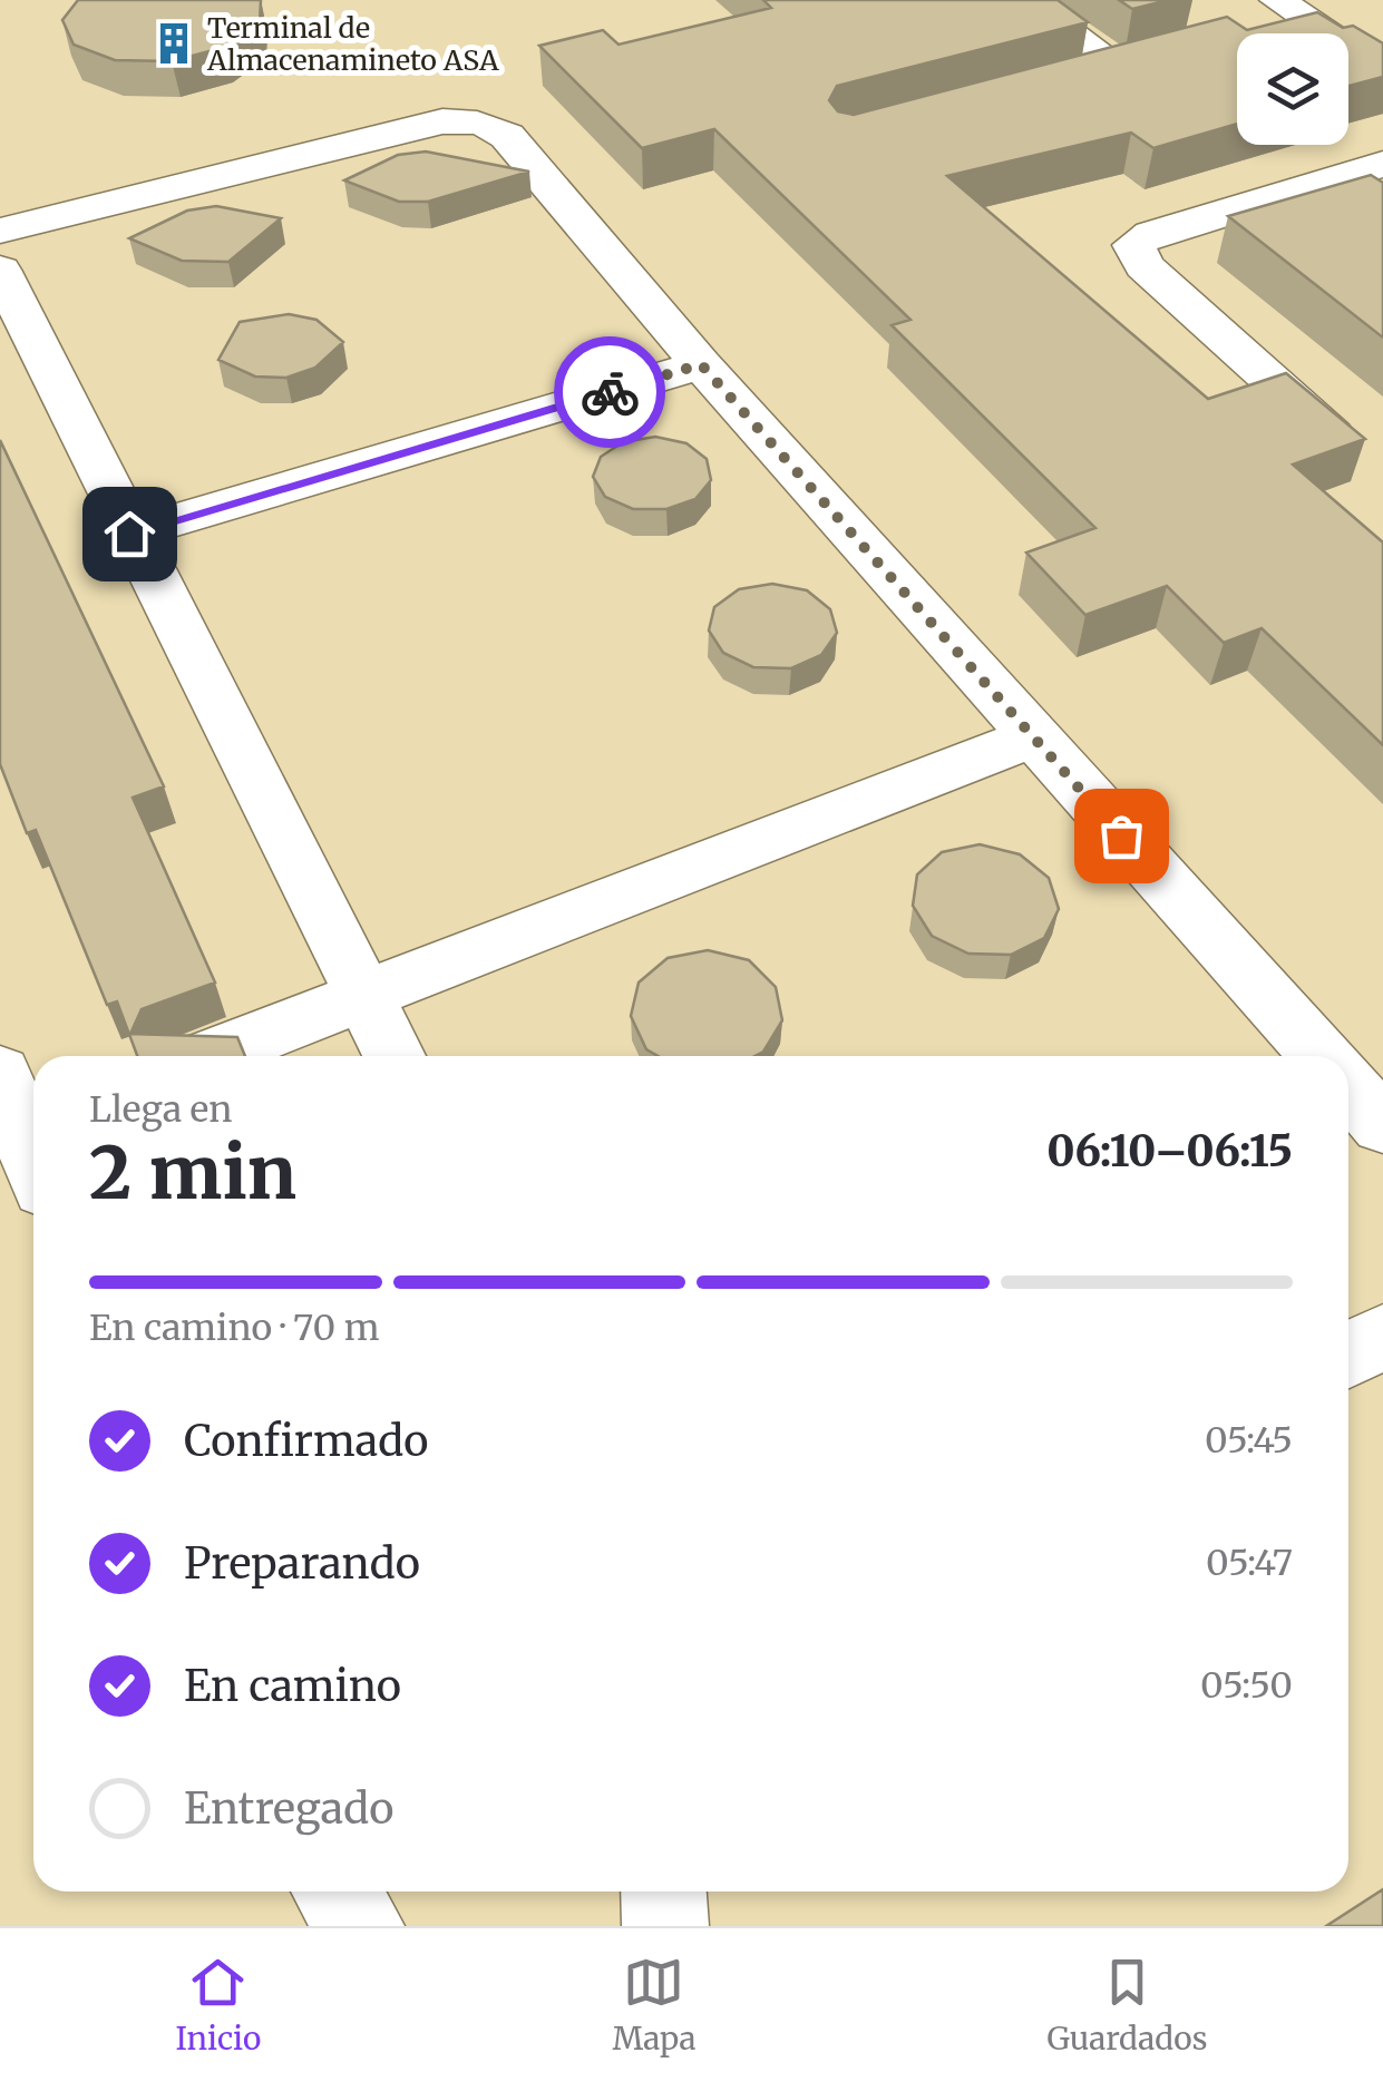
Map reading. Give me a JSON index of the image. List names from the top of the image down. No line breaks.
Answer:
{"places":{"building":["Terminal de Almacenamineto ASA"]},"page":{"heading":["2 min","Llega en","06:10–06:15"],"bar":"En camino · 70 m","list":[["Confirmado","05:45"],["Preparando","05:47"],["En camino","05:50"],"Entregado"],"tabs":["Inicio","Mapa","Guardados"]}}
